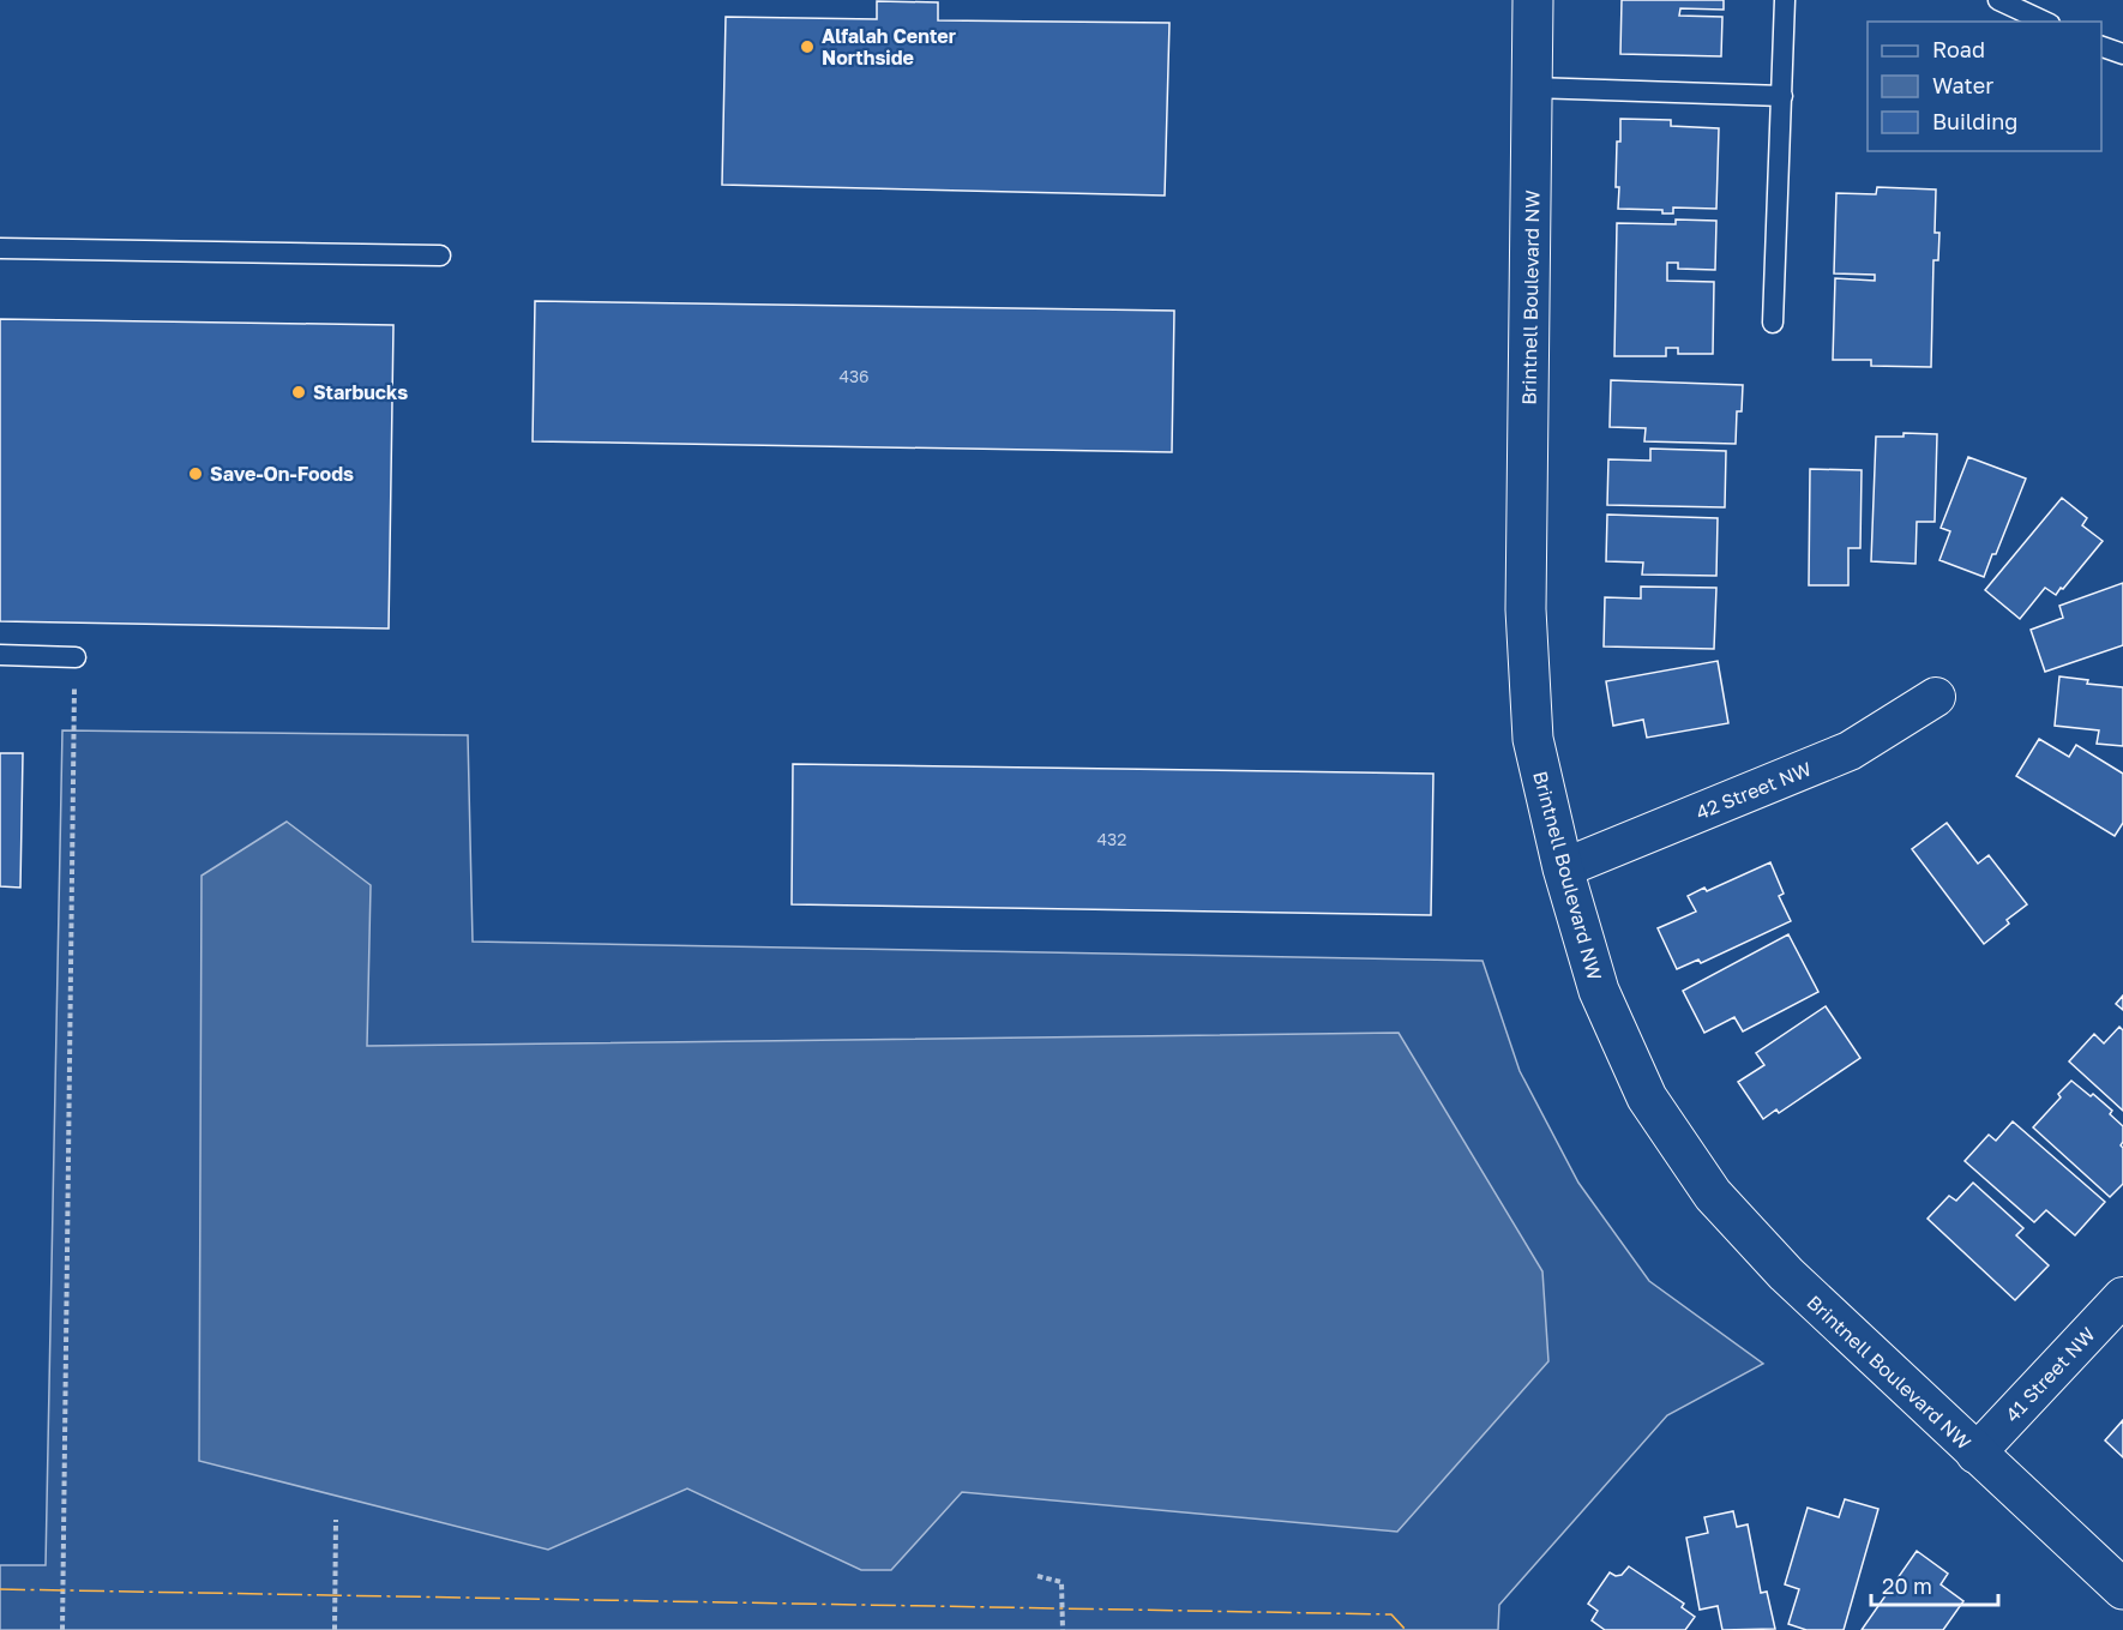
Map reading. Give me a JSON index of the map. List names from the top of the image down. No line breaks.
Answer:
{"streets":{"street":["Brintnell Boulevard NW","42 Street NW","41 Street NW"]},"crossings":[["Brintnell Boulevard NW","42 Street NW"],["Brintnell Boulevard NW","41 Street NW"]],"places":["Alfalah Center Northside","Starbucks","Save-On-Foods"],"house_numbers":["436","432"],"legend":["Road","Water","Building"],"scale_bar":"20 m"}
